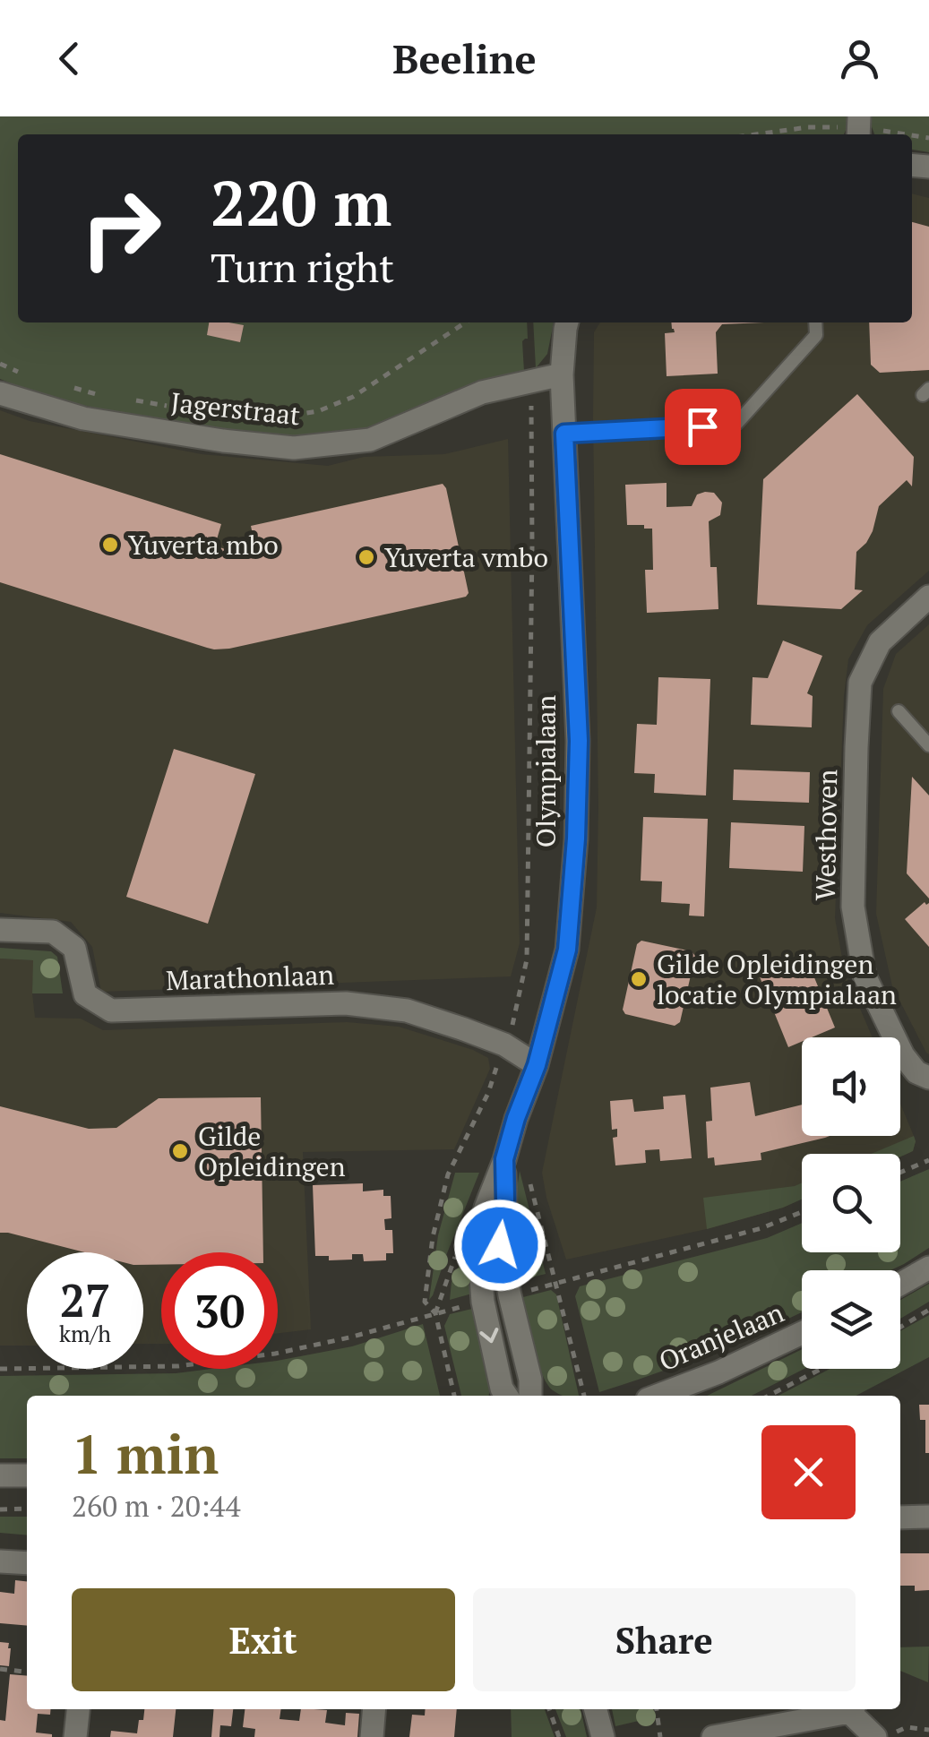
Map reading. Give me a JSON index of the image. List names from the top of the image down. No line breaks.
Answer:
{"streets":{"street":["Jagerstraat","Olympialaan","Westhoven","Marathonlaan","Oranjelaan"]},"crossings":[["Jagerstraat","Olympialaan"],["Olympialaan","Marathonlaan"]],"places":["Yuverta mbo","Yuverta vmbo","Gilde Opleidingen locatie Olympialaan","Gilde Opleidingen"],"page":{"header":"Beeline","turn":["220 m","Turn right"],"speed":"27 km/h","limit":"30","heading":["1 min","260 m · 20:44"],"buttons":["Exit","Share"]}}
